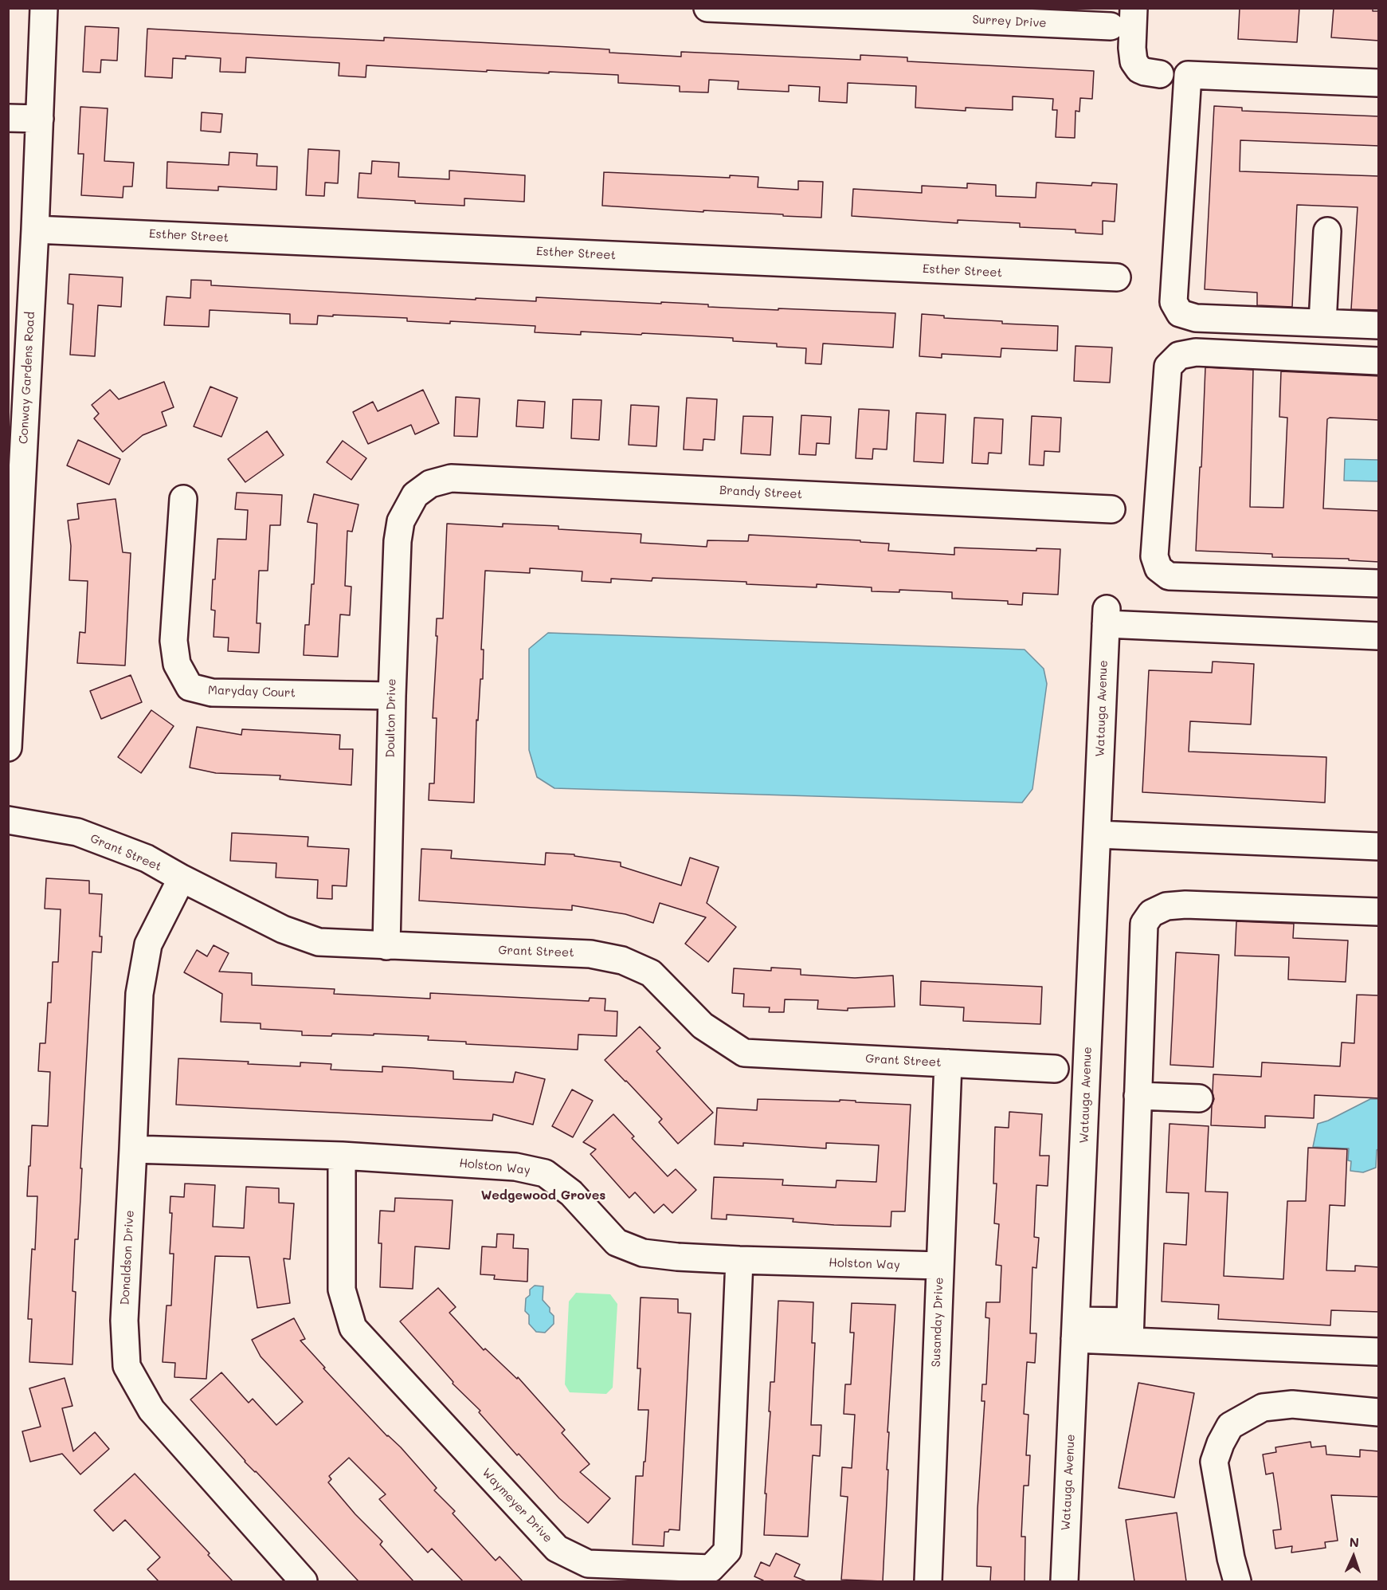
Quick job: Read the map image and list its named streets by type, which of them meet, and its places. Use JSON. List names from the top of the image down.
{
  "streets": {
    "street": [
      "Surrey Drive",
      "Esther Street",
      "Conway Gardens Road",
      "Brandy Street",
      "Maryday Court",
      "Watauga Avenue",
      "Doulton Drive",
      "Grant Street",
      "Holston Way",
      "Donaldson Drive",
      "Susanday Drive",
      "Waymeyer Drive"
    ]
  },
  "crossings": [
    ["Esther Street", "Conway Gardens Road"],
    ["Brandy Street", "Doulton Drive"],
    ["Maryday Court", "Doulton Drive"],
    ["Doulton Drive", "Grant Street"],
    ["Grant Street", "Donaldson Drive"],
    ["Grant Street", "Susanday Drive"],
    ["Holston Way", "Donaldson Drive"],
    ["Holston Way", "Susanday Drive"],
    ["Holston Way", "Waymeyer Drive"]
  ],
  "districts": ["Wedgewood Groves"],
  "north": "top"
}
